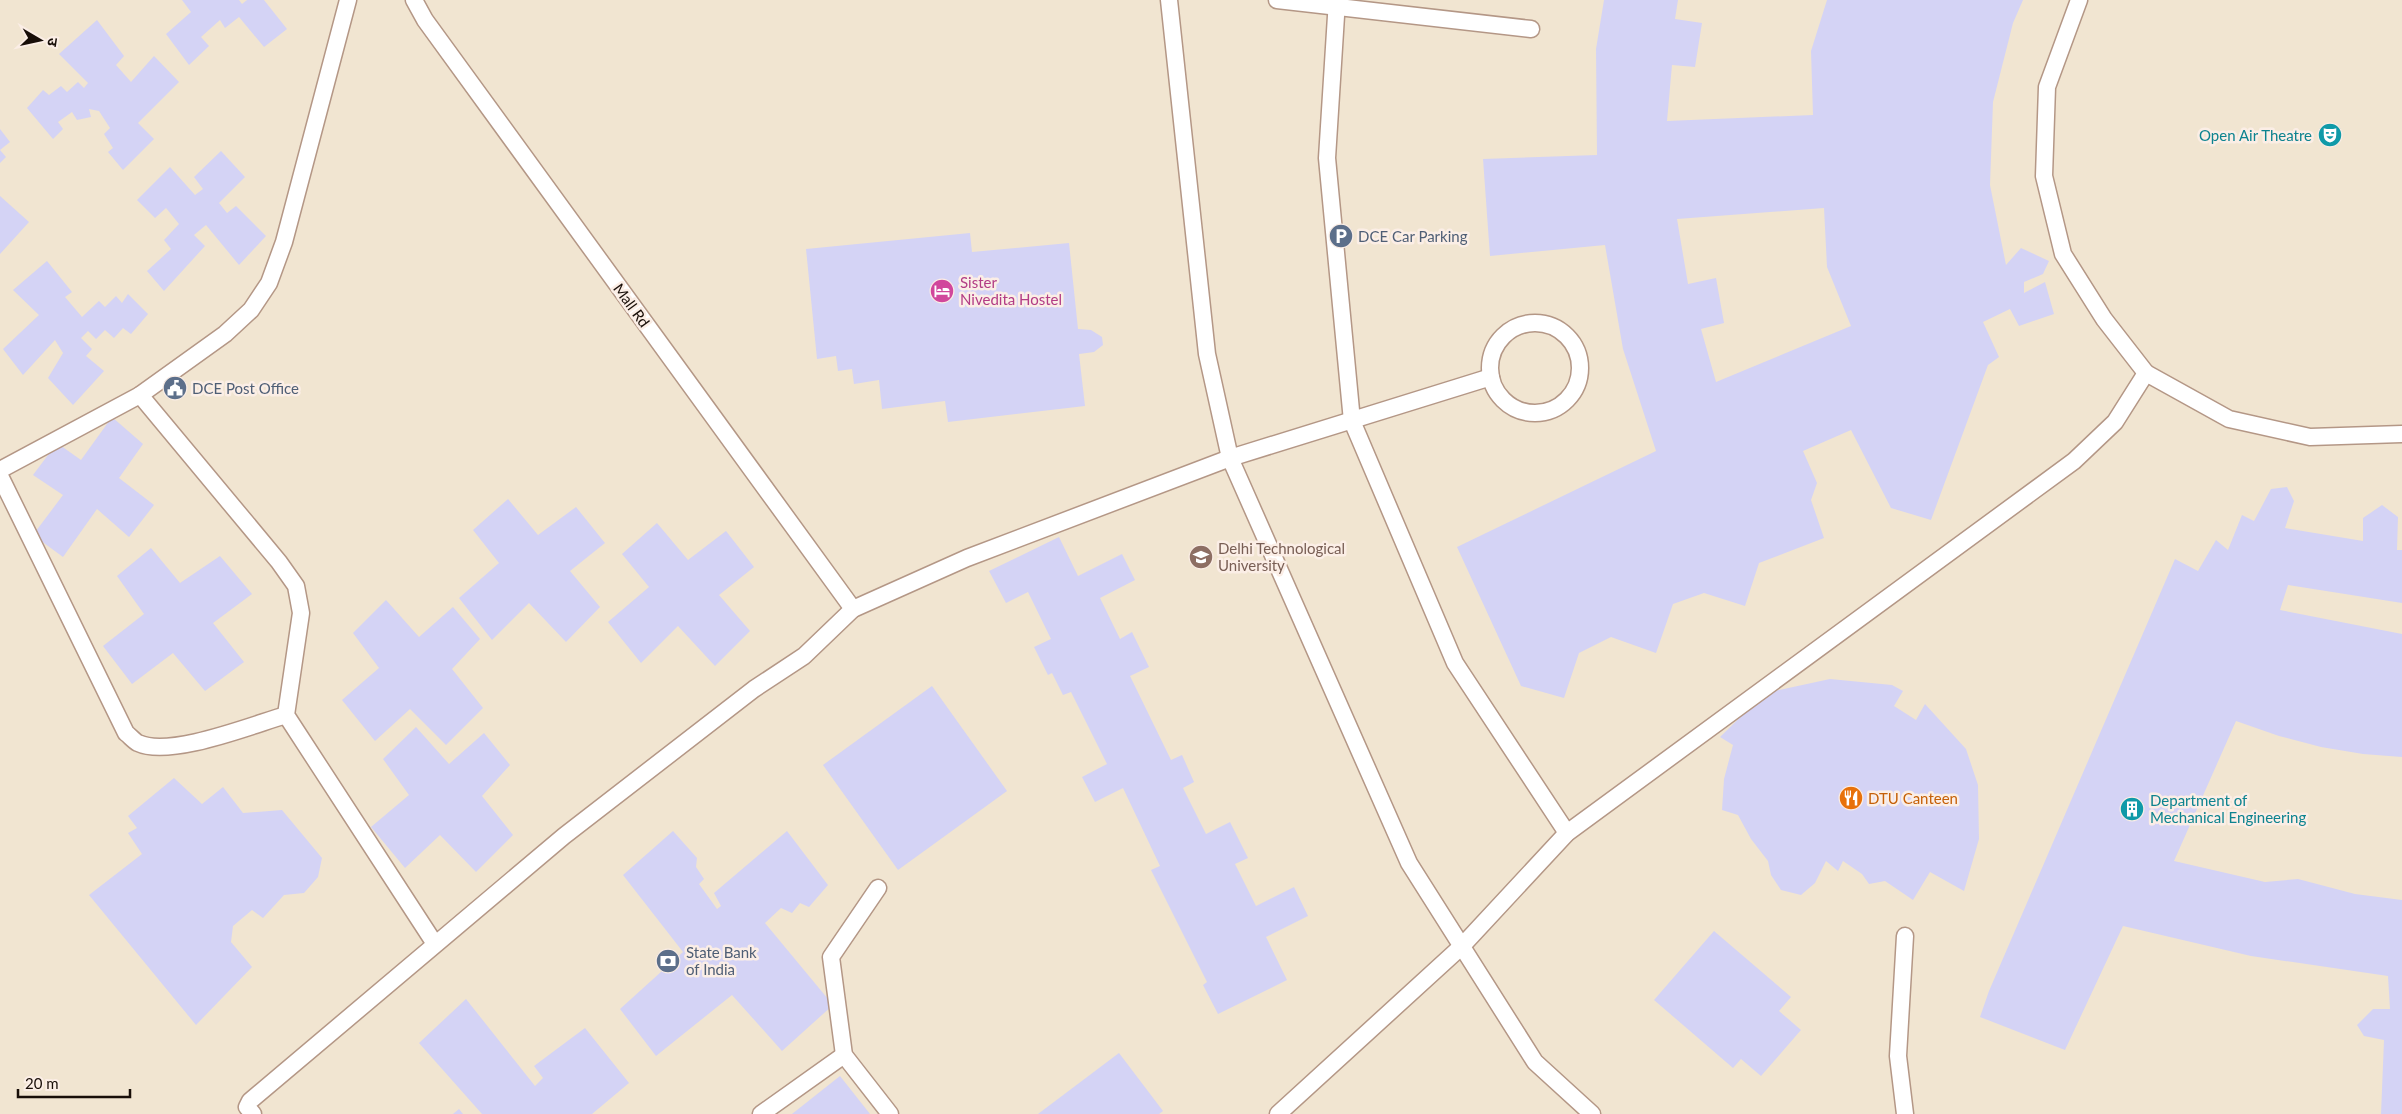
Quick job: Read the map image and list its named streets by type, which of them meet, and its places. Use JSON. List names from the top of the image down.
{
  "streets": {
    "lane": ["Mall Rd"]
  },
  "places": {
    "theatre": ["Open Air Theatre"],
    "parking": ["DCE Car Parking"],
    "hotel": ["Sister Nivedita Hostel"],
    "public building": ["DCE Post Office"],
    "school or university": ["Delhi Technological University"],
    "restaurant": ["DTU Canteen"],
    "building": ["Department of Mechanical Engineering"],
    "bank": ["State Bank of India"]
  },
  "scale_bar": "20 m",
  "north": "right"
}
